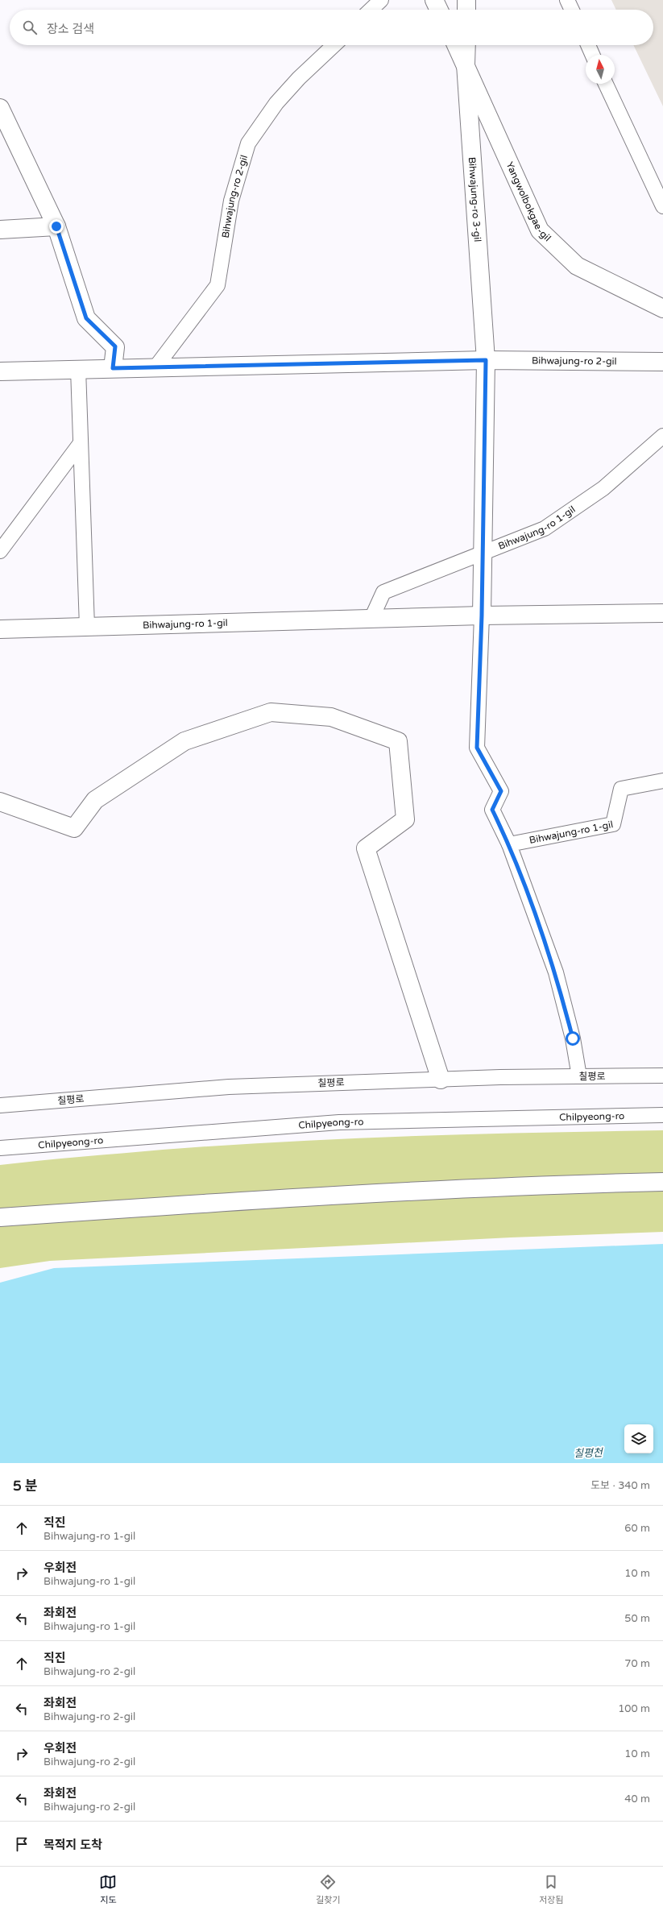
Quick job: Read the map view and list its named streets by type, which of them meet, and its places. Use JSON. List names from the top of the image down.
{
  "streets": {
    "street": [
      "Bihwajung-ro 2-gil",
      "Bihwajung-ro 3-gil",
      "Yangwolbokgae-gil",
      "Bihwajung-ro 1-gil"
    ],
    "lane": ["칠평로", "Chilpyeong-ro"]
  },
  "crossings": [
    ["Bihwajung-ro 2-gil", "Bihwajung-ro 3-gil"],
    ["Bihwajung-ro 3-gil", "Yangwolbokgae-gil"]
  ],
  "water": ["칠평천"],
  "north": "top",
  "page": {
    "search": "장소 검색",
    "heading": ["5 분", "도보 · 340 m"],
    "list": [
      ["직진", "Bihwajung-ro 1-gil", "60 m"],
      ["우회전", "Bihwajung-ro 1-gil", "10 m"],
      ["좌회전", "Bihwajung-ro 1-gil", "50 m"],
      ["직진", "Bihwajung-ro 2-gil", "70 m"],
      ["좌회전", "Bihwajung-ro 2-gil", "100 m"],
      ["우회전", "Bihwajung-ro 2-gil", "10 m"],
      ["좌회전", "Bihwajung-ro 2-gil", "40 m"],
      "목적지 도착"
    ],
    "nav": ["지도", "길찾기", "저장됨"]
  }
}
